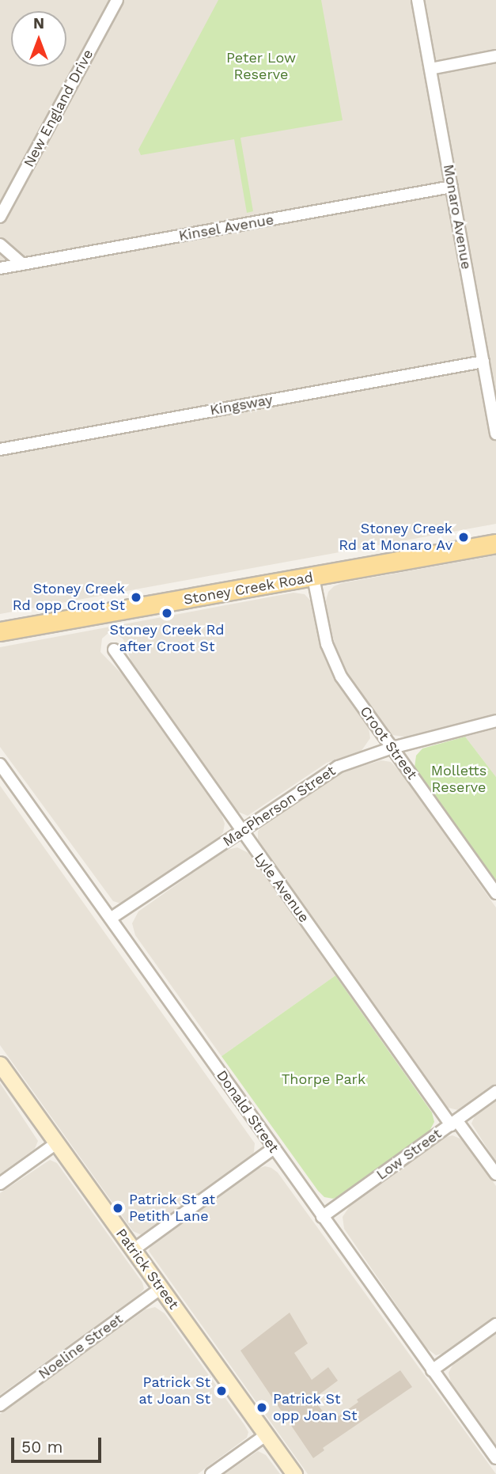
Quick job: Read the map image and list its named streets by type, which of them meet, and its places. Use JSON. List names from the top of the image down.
{
  "streets": {
    "main road": ["Stoney Creek Road"],
    "street": [
      "New England Drive",
      "Monaro Avenue",
      "Kinsel Avenue",
      "Kingsway",
      "Croot Street",
      "MacPherson Street",
      "Lyle Avenue",
      "Donald Street",
      "Low Street",
      "Patrick Street",
      "Noeline Street"
    ]
  },
  "crossings": [
    ["Monaro Avenue", "Kinsel Avenue"],
    ["Monaro Avenue", "Kingsway"],
    ["Stoney Creek Road", "Croot Street"],
    ["Croot Street", "MacPherson Street"],
    ["MacPherson Street", "Lyle Avenue"],
    ["MacPherson Street", "Donald Street"],
    ["Lyle Avenue", "Low Street"],
    ["Donald Street", "Low Street"],
    ["Patrick Street", "Noeline Street"]
  ],
  "parks": ["Peter Low Reserve", "Molletts Reserve", "Thorpe Park"],
  "places": [
    "Stoney Creek Rd at Monaro Av",
    "Stoney Creek Rd opp Croot St",
    "Stoney Creek Rd after Croot St",
    "Patrick St at Petith Lane",
    "Patrick St at Joan St",
    "Patrick St opp Joan St"
  ],
  "scale_bar": "50 m",
  "north": "top"
}
